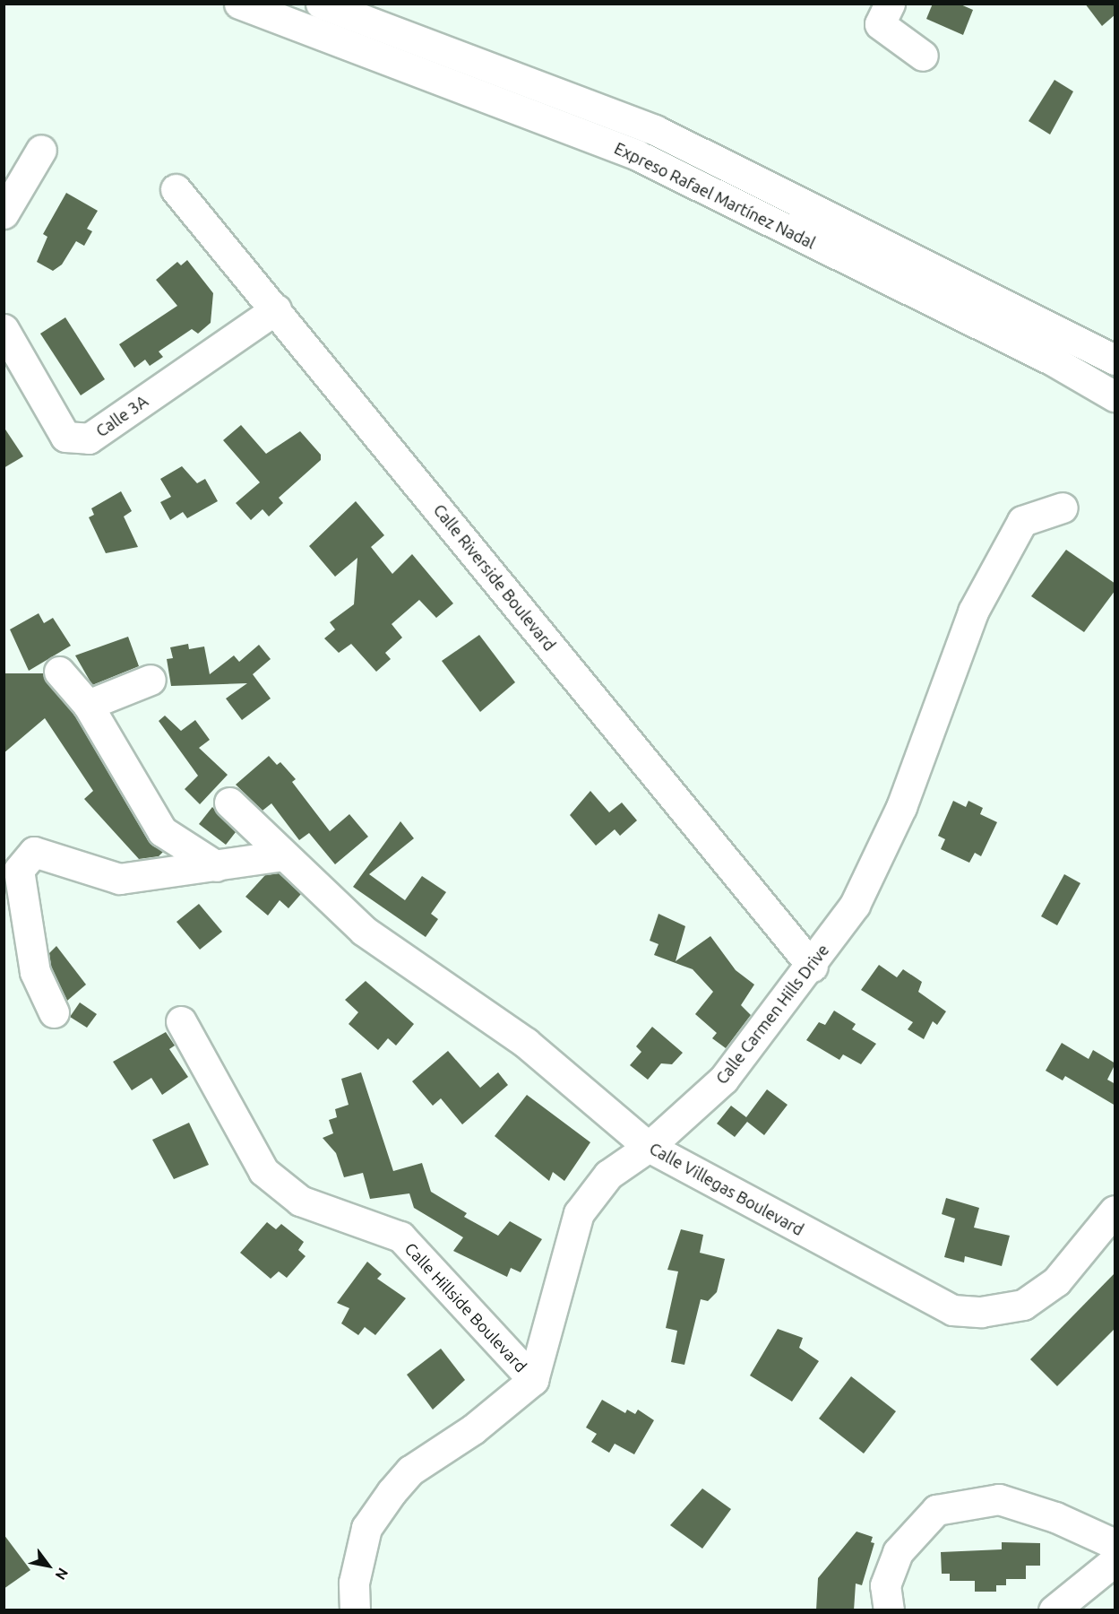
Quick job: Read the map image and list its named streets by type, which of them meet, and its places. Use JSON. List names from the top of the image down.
{
  "streets": {
    "main road": [
      "Expreso Rafael Martínez Nadal",
      "Calle 3A",
      "Calle Riverside Boulevard",
      "Calle Carmen Hills Drive",
      "Calle Villegas Boulevard",
      "Calle Hillside Boulevard"
    ]
  },
  "crossings": [
    ["Calle 3A", "Calle Riverside Boulevard"],
    ["Calle Riverside Boulevard", "Calle Carmen Hills Drive"],
    ["Calle Carmen Hills Drive", "Calle Villegas Boulevard"],
    ["Calle Carmen Hills Drive", "Calle Hillside Boulevard"]
  ],
  "north": "bottom right"
}
